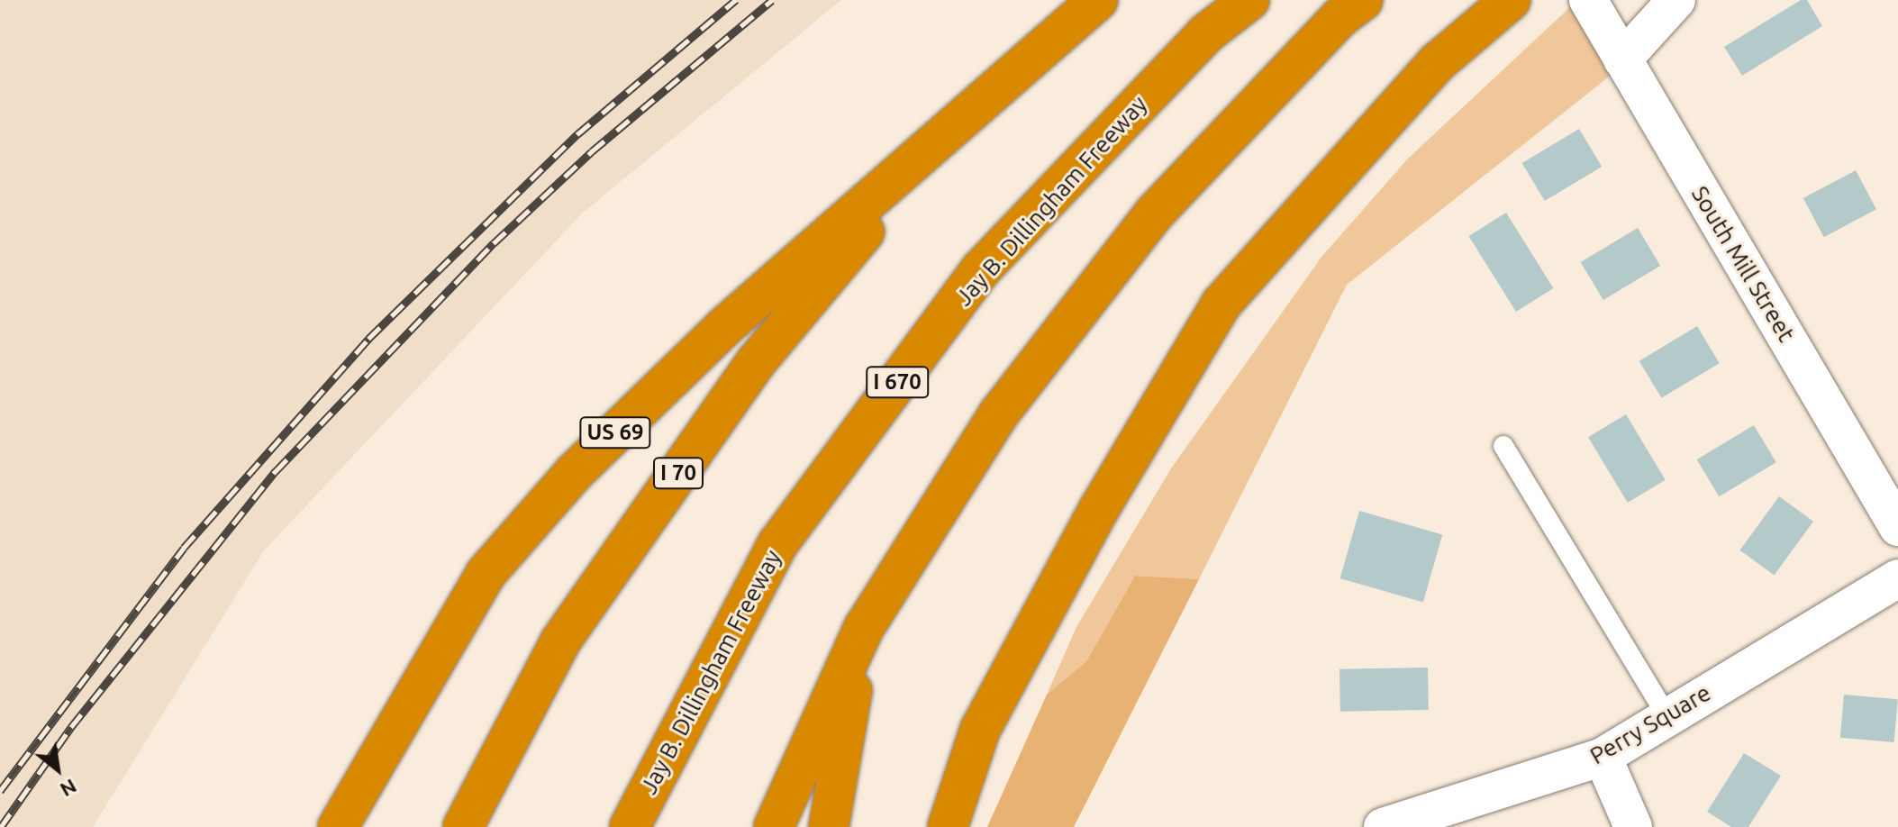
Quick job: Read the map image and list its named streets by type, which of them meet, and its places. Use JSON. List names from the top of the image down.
{
  "streets": {
    "highway": [
      "Jay B. Dillingham Freeway",
      "I 670",
      "US 69",
      "I 70"
    ],
    "street": ["South Mill Street", "Perry Square"]
  },
  "crossings": [
    ["US 69", "I 70"]
  ],
  "north": "bottom right"
}
